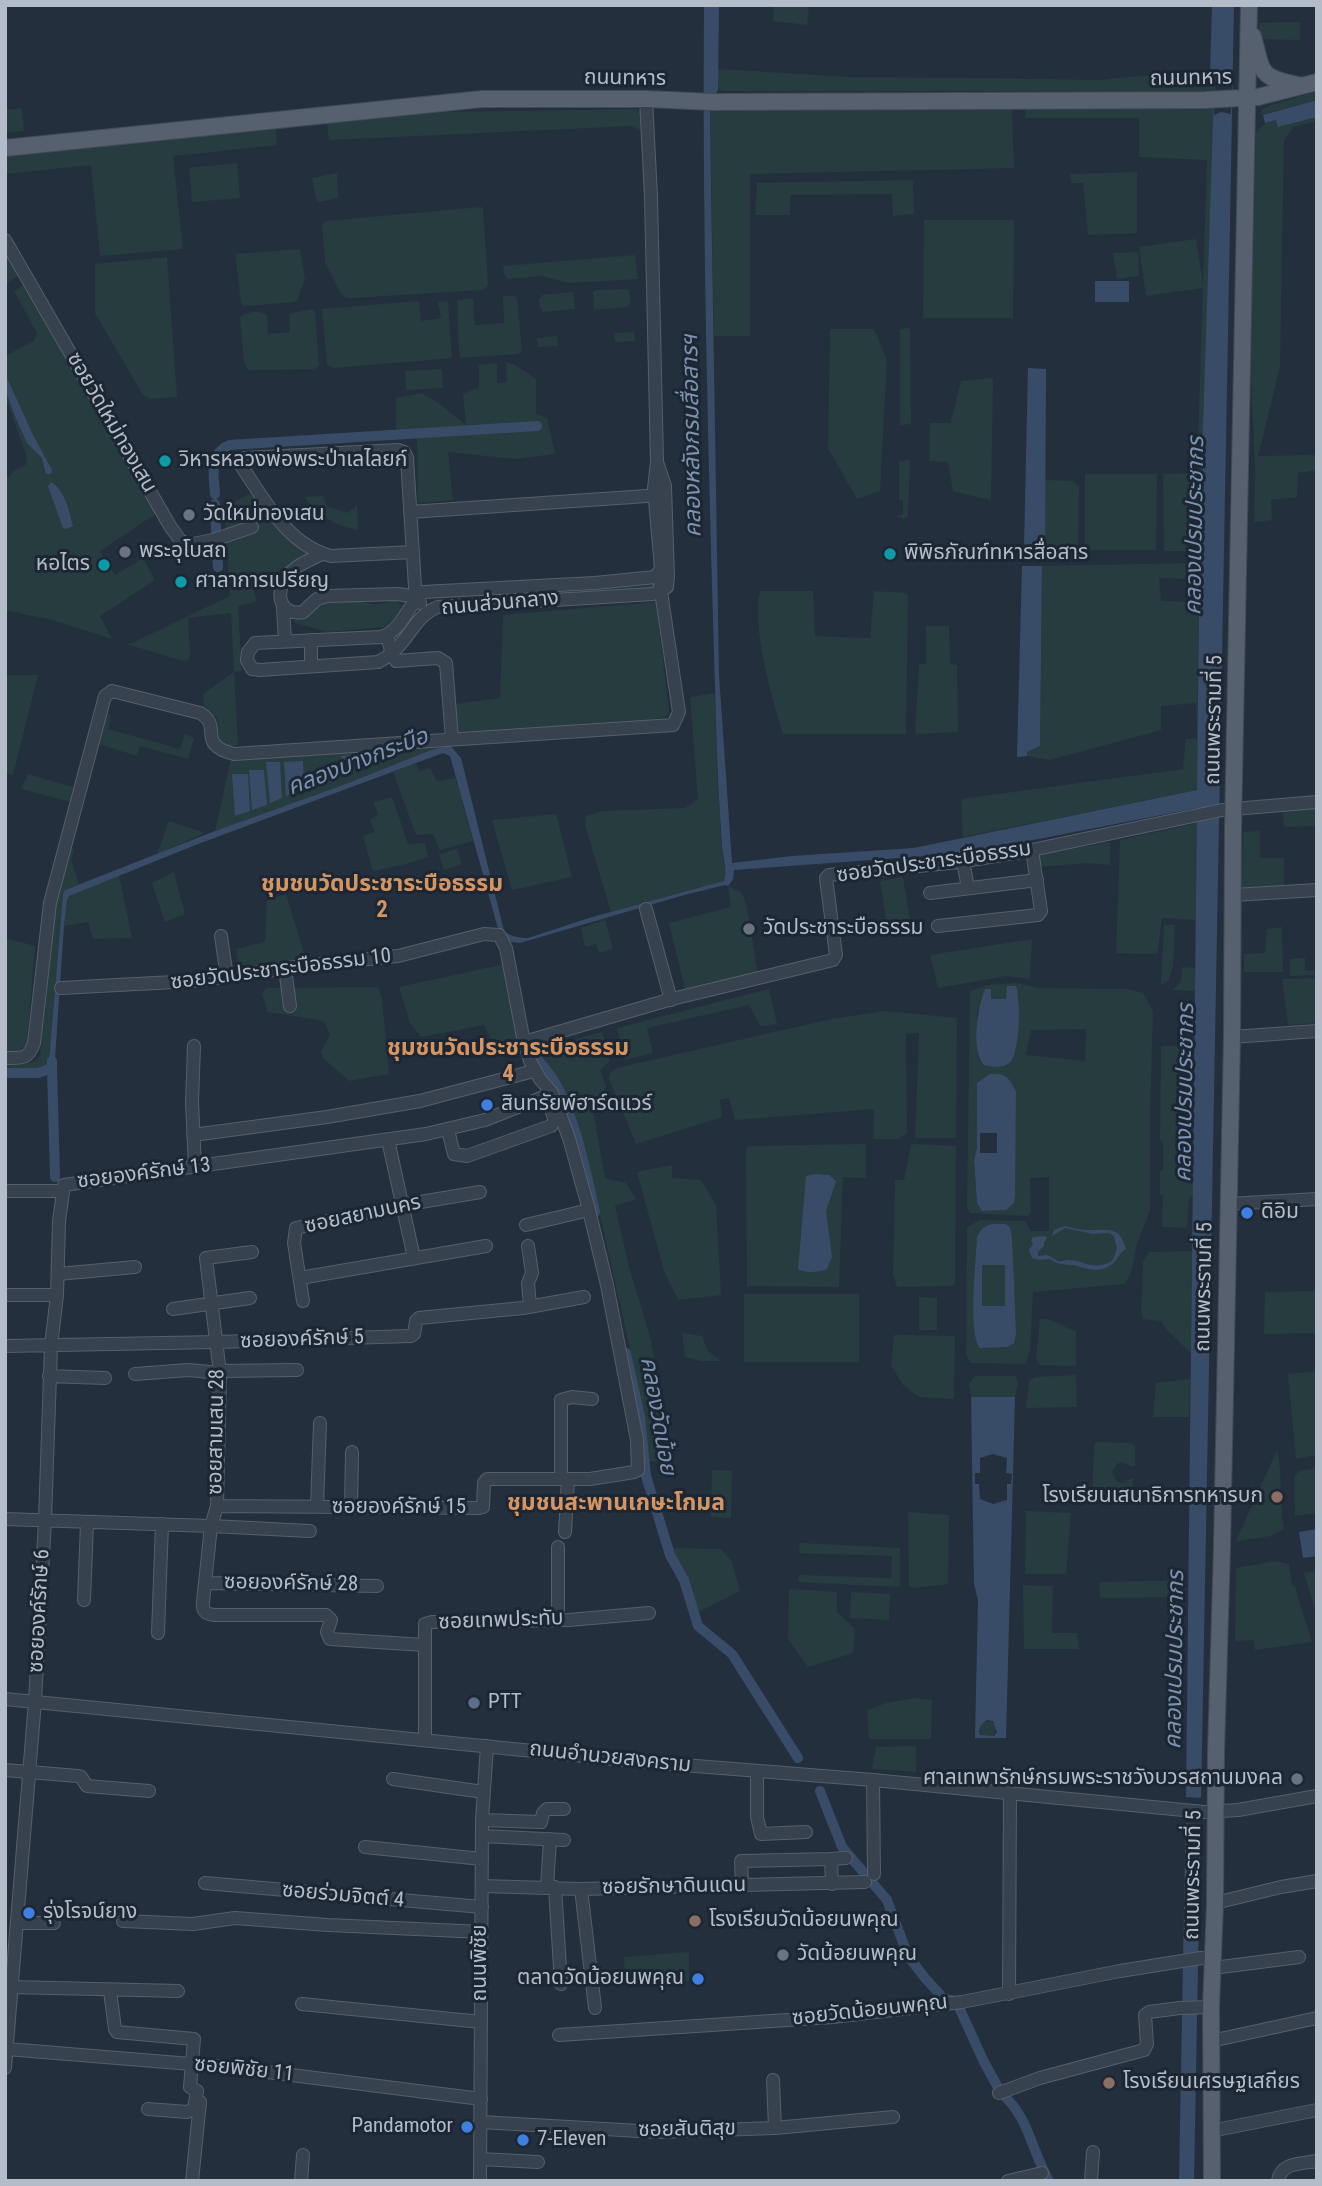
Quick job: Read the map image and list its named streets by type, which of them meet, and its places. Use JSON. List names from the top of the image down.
{
  "streets": {
    "main road": ["ถนนทหาร", "ถนนพระรามที่ 5"],
    "street": [
      "ซอยวัดใหม่ทองเสน",
      "ถนนส่วนกลาง",
      "ซอยวัดประชาระบือธรรม",
      "ซอยวัดประชาระบือธรรม 10",
      "ซอยองค์รักษ์ 13",
      "ซอยสยามนคร",
      "ซอยองค์รักษ์ 5",
      "ซอยสามเสน 28",
      "ซอยองค์รักษ์ 15",
      "ซอยองค์รักษ์ 28",
      "ซอยองค์รักษ์ 6",
      "ซอยเทพประทับ",
      "ถนนอำนวยสงคราม",
      "ซอยรักษาดินแดน",
      "ซอยร่วมจิตต์ 4",
      "ถนนพิชัย",
      "ซอยวัดน้อยนพคุณ",
      "ซอยพิชัย 11",
      "ซอยสันติสุข"
    ]
  },
  "crossings": [
    ["ถนนทหาร", "ถนนพระรามที่ 5"],
    ["ถนนพระรามที่ 5", "ซอยวัดประชาระบือธรรม"],
    ["ถนนพระรามที่ 5", "ถนนอำนวยสงคราม"],
    ["ถนนพระรามที่ 5", "ซอยวัดน้อยนพคุณ"],
    ["ซอยวัดประชาระบือธรรม", "ซอยวัดประชาระบือธรรม 10"],
    ["ซอยองค์รักษ์ 13", "ซอยองค์รักษ์ 5"],
    ["ซอยองค์รักษ์ 13", "ซอยสามเสน 28"],
    ["ซอยองค์รักษ์ 13", "ซอยองค์รักษ์ 6"],
    ["ซอยองค์รักษ์ 5", "ซอยสามเสน 28"],
    ["ซอยสามเสน 28", "ซอยองค์รักษ์ 15"],
    ["ซอยสามเสน 28", "ซอยองค์รักษ์ 28"],
    ["ซอยสามเสน 28", "ซอยองค์รักษ์ 6"],
    ["ซอยองค์รักษ์ 28", "ซอยเทพประทับ"],
    ["ซอยองค์รักษ์ 6", "ถนนอำนวยสงคราม"],
    ["ซอยองค์รักษ์ 6", "ซอยพิชัย 11"],
    ["ซอยเทพประทับ", "ถนนอำนวยสงคราม"],
    ["ถนนอำนวยสงคราม", "ซอยรักษาดินแดน"],
    ["ถนนอำนวยสงคราม", "ถนนพิชัย"],
    ["ซอยรักษาดินแดน", "ถนนพิชัย"],
    ["ซอยร่วมจิตต์ 4", "ถนนพิชัย"],
    ["ถนนพิชัย", "ซอยพิชัย 11"],
    ["ถนนพิชัย", "ซอยสันติสุข"]
  ],
  "districts": ["ชุมชนวัดประชาระบือธรรม 2", "ชุมชนวัดประชาระบือธรรม 4", "ชุมชนสะพานเกษะโกมล"],
  "water": [
    "คลองหลังกรมสื่อสารฯ",
    "คลองเปรมประชากร",
    "คลองบางกระบือ",
    "คลองวัดน้อย"
  ],
  "places": [
    "วิหารหลวงพ่อพระป่าเลไลยก์",
    "วัดใหม่ทองเสน",
    "พระอุโบสถ",
    "พิพิธภัณฑ์ทหารสื่อสาร",
    "หอไตร",
    "ศาลาการเปรียญ",
    "วัดประชาระบือธรรม",
    "สินทรัยพ์ฮาร์ดแวร์",
    "ดิอิม",
    "โรงเรียนเสนาธิการทหารบก",
    "PTT",
    "ศาลเทพารักษ์กรมพระราชวังบวรสถานมงคล",
    "รุ่งโรจน์ยาง",
    "โรงเรียนวัดน้อยนพคุณ",
    "วัดน้อยนพคุณ",
    "ตลาดวัดน้อยนพคุณ",
    "โรงเรียนเศรษฐเสถียร",
    "Pandamotor",
    "7-Eleven"
  ]
}
